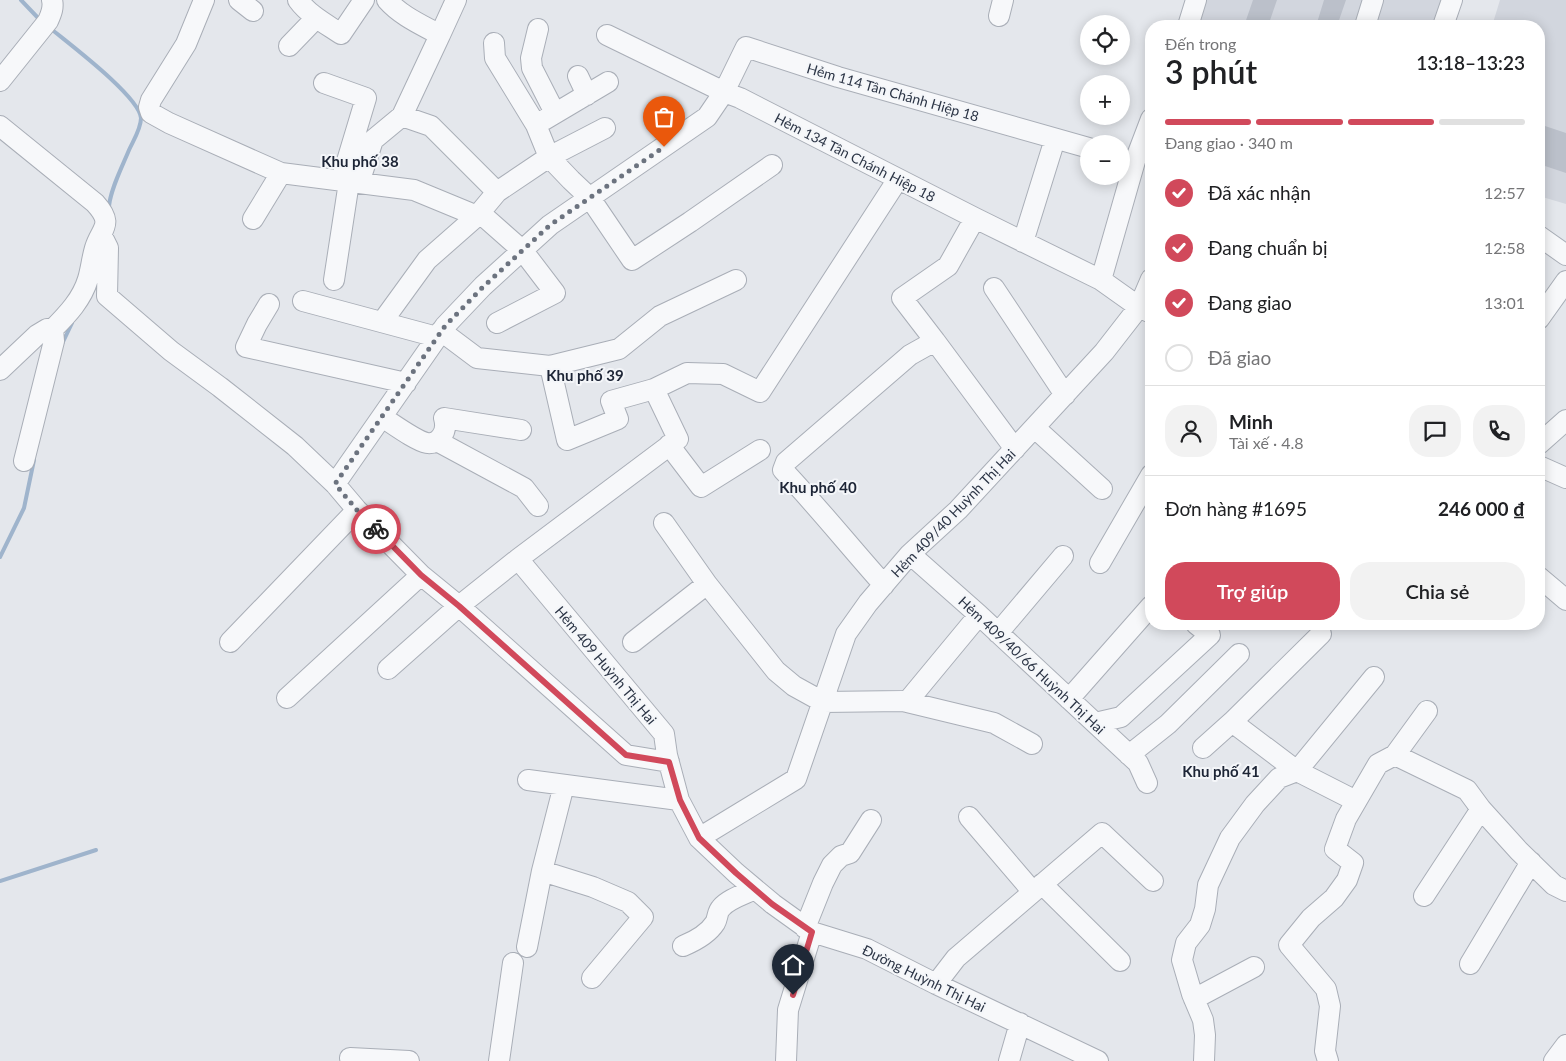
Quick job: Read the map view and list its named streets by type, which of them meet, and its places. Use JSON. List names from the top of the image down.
{
  "streets": {
    "street": [
      "Hẻm 114 Tân Chánh Hiệp 18",
      "Hẻm 134 Tân Chánh Hiệp 18",
      "Hẻm 409/40 Huỳnh Thị Hai",
      "Hẻm 409 Huỳnh Thị Hai",
      "Hẻm 409/40/66 Huỳnh Thị Hai",
      "Đường Huỳnh Thị Hai"
    ]
  },
  "crossings": [
    ["Hẻm 114 Tân Chánh Hiệp 18", "Hẻm 134 Tân Chánh Hiệp 18"],
    ["Hẻm 134 Tân Chánh Hiệp 18", "Hẻm 409/40 Huỳnh Thị Hai"],
    ["Hẻm 409/40 Huỳnh Thị Hai", "Hẻm 409 Huỳnh Thị Hai"],
    ["Hẻm 409/40 Huỳnh Thị Hai", "Hẻm 409/40/66 Huỳnh Thị Hai"],
    ["Hẻm 409 Huỳnh Thị Hai", "Đường Huỳnh Thị Hai"]
  ],
  "districts": [
    "Khu phố 38",
    "Khu phố 39",
    "Khu phố 40",
    "Khu phố 41"
  ],
  "page": {
    "map_buttons": ["+", "−"],
    "heading": ["3 phút", "Đến trong", "13:18–13:23"],
    "panel": [
      "Minh",
      "Tài xế · 4.8",
      "Đơn hàng #1695",
      "246 000 ₫"
    ],
    "bar": "Đang giao · 340 m",
    "list": [
      ["Đã xác nhận", "12:57"],
      ["Đang chuẩn bị", "12:58"],
      ["Đang giao", "13:01"],
      "Đã giao"
    ],
    "buttons": ["Trợ giúp", "Chia sẻ"]
  }
}
